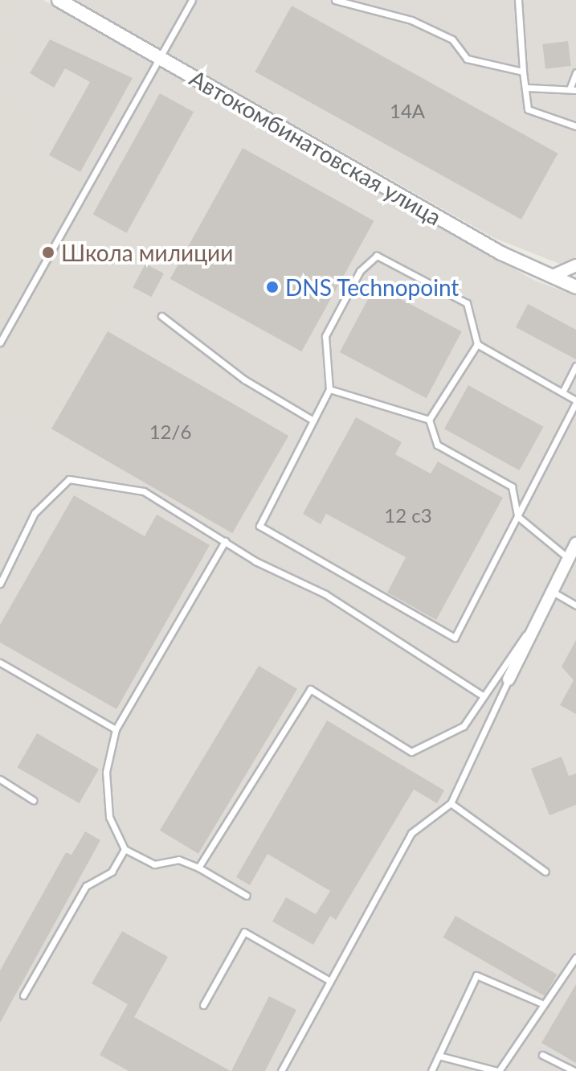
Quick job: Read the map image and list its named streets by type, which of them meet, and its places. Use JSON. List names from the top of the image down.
{
  "streets": {
    "street": ["Автокомбинатовская улица"]
  },
  "places": ["Школа милиции", "DNS Technopoint"],
  "house_numbers": ["14А", "12/6", "12 с3"]
}
